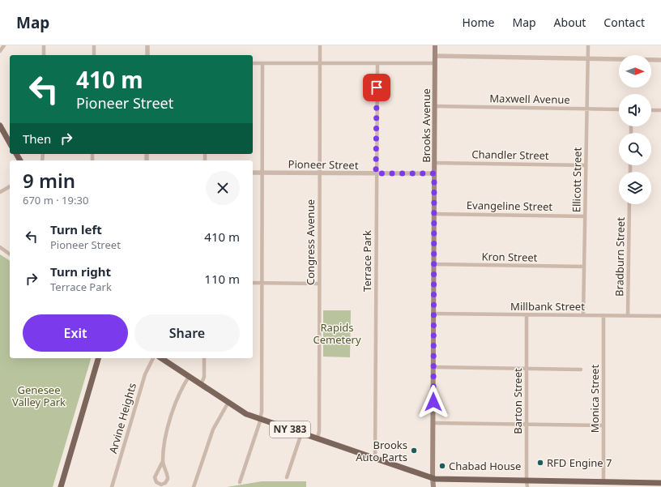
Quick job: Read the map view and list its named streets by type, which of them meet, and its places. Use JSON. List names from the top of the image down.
{
  "streets": {
    "main road": ["Brooks Avenue", "NY 383"],
    "street": [
      "Maxwell Avenue",
      "Chandler Street",
      "Pioneer Street",
      "Ellicott Street",
      "Evangeline Street",
      "Congress Avenue",
      "Kron Street",
      "Bradburn Street",
      "Terrace Park",
      "Millbank Street",
      "Monica Street",
      "Barton Street",
      "Arvine Heights"
    ]
  },
  "crossings": [
    ["Maxwell Avenue", "Brooks Avenue"],
    ["Maxwell Avenue", "Ellicott Street"],
    ["Brooks Avenue", "Chandler Street"],
    ["Brooks Avenue", "Pioneer Street"],
    ["Brooks Avenue", "Evangeline Street"],
    ["Brooks Avenue", "Kron Street"],
    ["Brooks Avenue", "Millbank Street"],
    ["Brooks Avenue", "NY 383"],
    ["Chandler Street", "Ellicott Street"],
    ["Pioneer Street", "Congress Avenue"],
    ["Pioneer Street", "Terrace Park"],
    ["Ellicott Street", "Evangeline Street"],
    ["Ellicott Street", "Kron Street"],
    ["Ellicott Street", "Millbank Street"],
    ["Congress Avenue", "NY 383"],
    ["Bradburn Street", "Millbank Street"],
    ["Terrace Park", "NY 383"],
    ["Millbank Street", "Monica Street"],
    ["Millbank Street", "Barton Street"]
  ],
  "parks": ["Rapids Cemetery", "Genesee Valley Park"],
  "places": ["Brooks Auto Parts", "RFD Engine 7", "Chabad House"],
  "north": "right",
  "page": {
    "header": "Map",
    "nav": [
      "Home",
      "Map",
      "About",
      "Contact"
    ],
    "turn": ["410 m", "Pioneer Street"],
    "then": "Then",
    "heading": ["9 min", "670 m · 19:30"],
    "list": [
      {
        "name": "Turn left",
        "note": "Pioneer Street",
        "value": "410 m"
      },
      {
        "name": "Turn right",
        "note": "Terrace Park",
        "value": "110 m"
      }
    ],
    "buttons": ["Exit", "Share"]
  }
}
